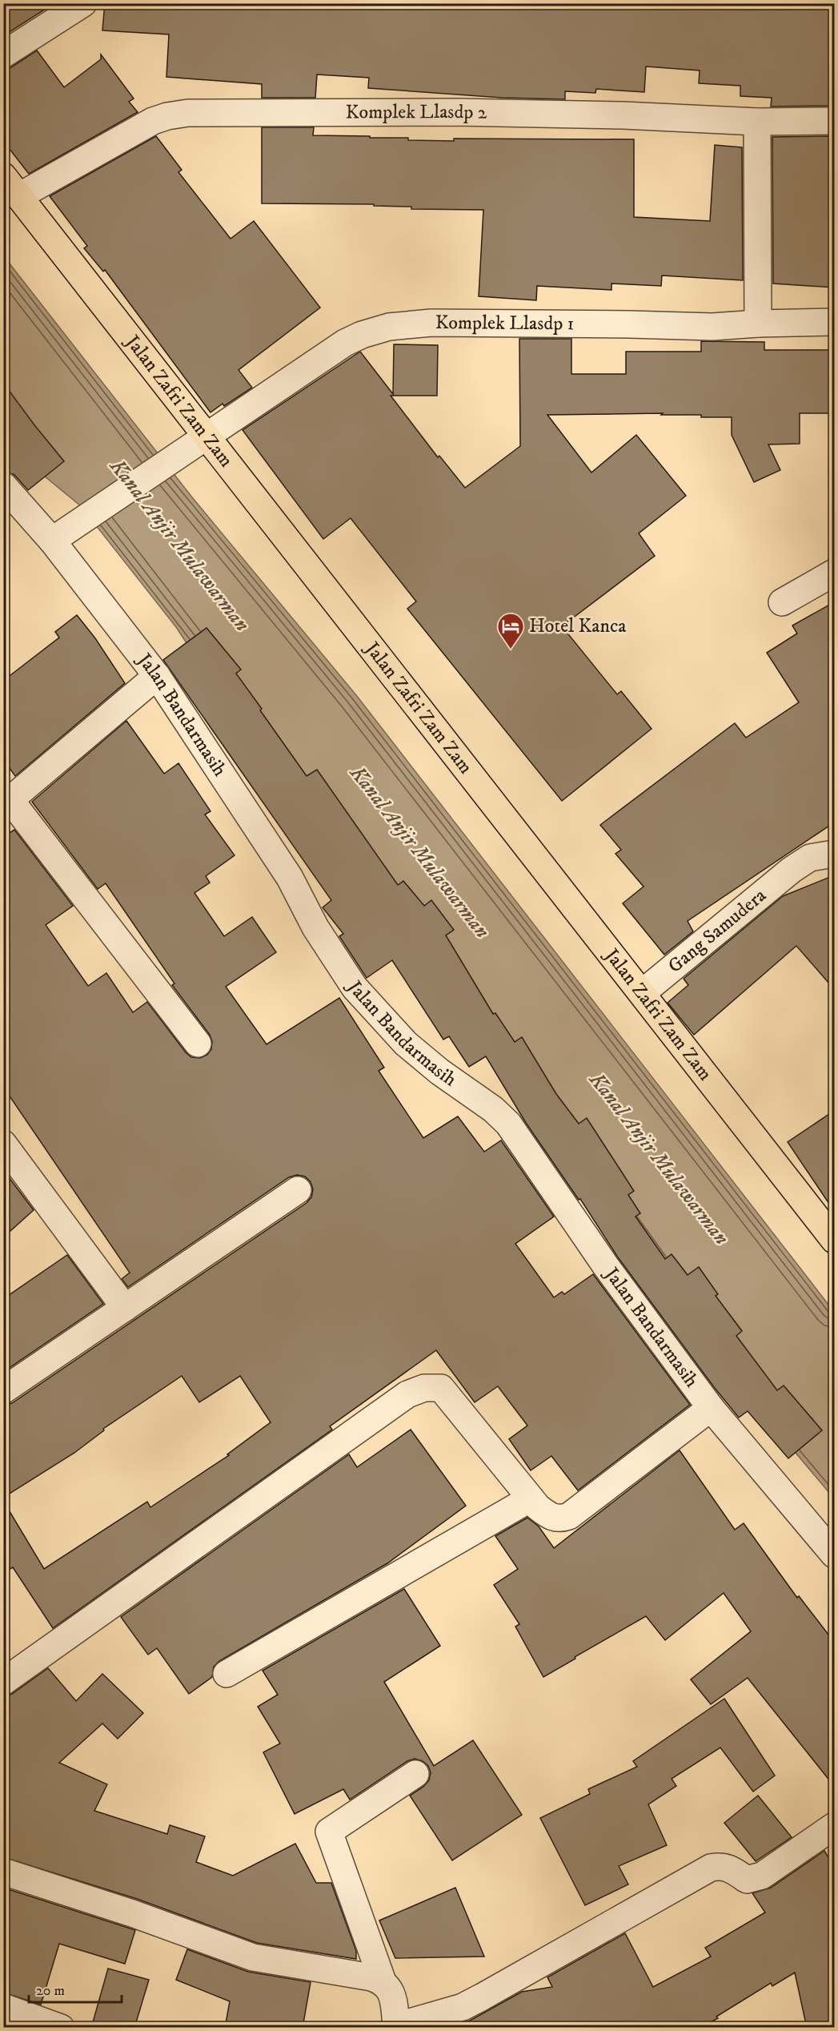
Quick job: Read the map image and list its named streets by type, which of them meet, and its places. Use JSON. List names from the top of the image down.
{
  "streets": {
    "main road": ["Jalan Zafri Zam Zam"],
    "street": [
      "Komplek Llasdp 2",
      "Komplek Llasdp 1",
      "Jalan Bandarmasih",
      "Gang Samudera"
    ]
  },
  "crossings": [
    ["Komplek Llasdp 2", "Jalan Zafri Zam Zam"],
    ["Komplek Llasdp 1", "Jalan Zafri Zam Zam"],
    ["Komplek Llasdp 1", "Jalan Bandarmasih"],
    ["Jalan Zafri Zam Zam", "Gang Samudera"]
  ],
  "water": ["Kanal Anjir Mulawarman"],
  "places": {
    "hotel": ["Hotel Kanca"]
  },
  "scale_bar": "20 m"
}
